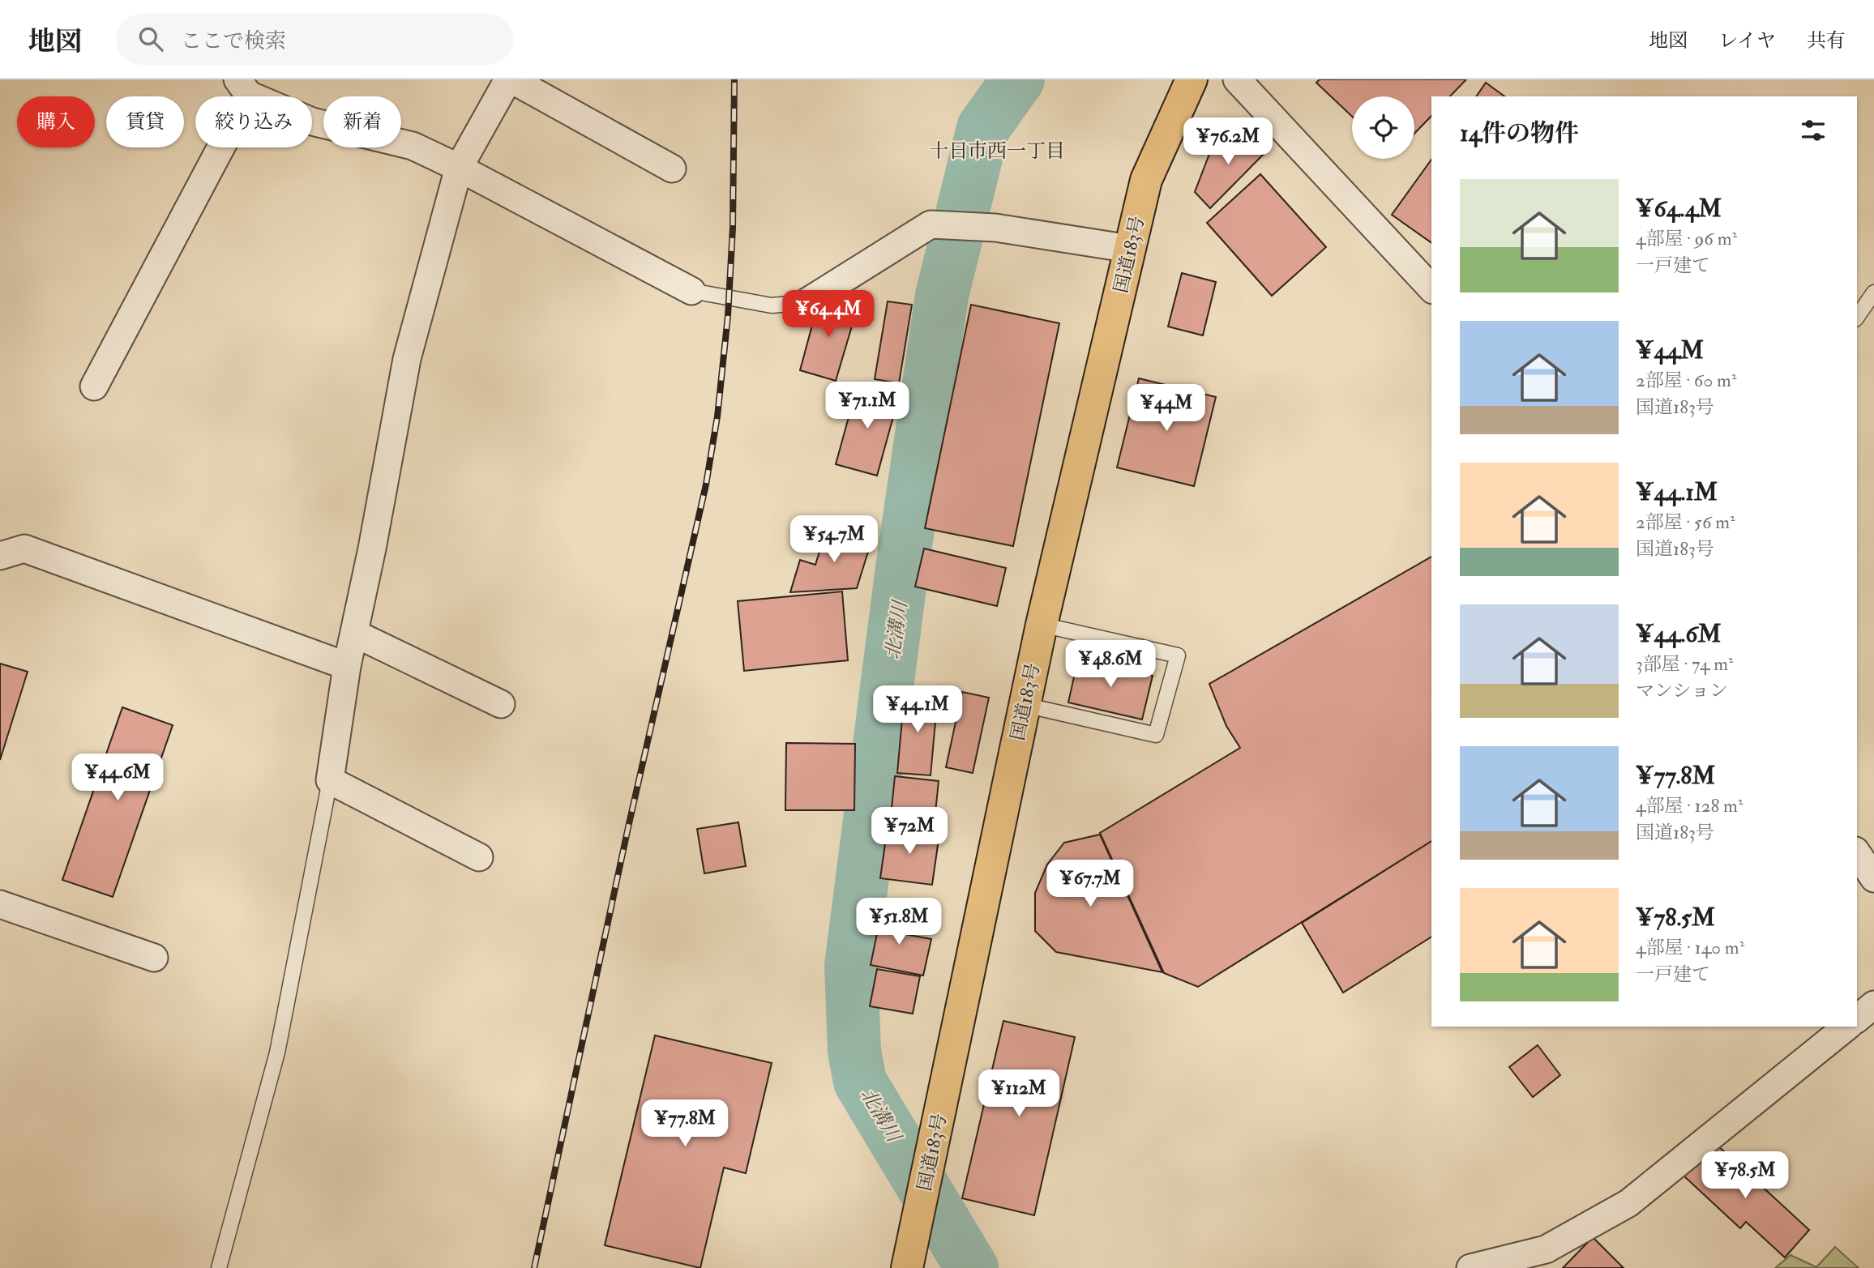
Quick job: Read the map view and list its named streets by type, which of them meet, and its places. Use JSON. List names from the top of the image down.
{
  "streets": {
    "highway": ["国道183号"]
  },
  "districts": ["十日市西一丁目"],
  "water": ["北溝川"],
  "page": {
    "header": "地図",
    "search": "ここで検索",
    "nav": ["地図", "レイヤ", "共有"],
    "chip": [
      "購入",
      "賃貸",
      "絞り込み",
      "新着"
    ],
    "heading": "14件の物件",
    "price": [
      "¥76.2M",
      "¥64.4M",
      "¥71.1M",
      "¥44M",
      "¥54.7M",
      "¥48.6M",
      "¥44.1M",
      "¥44.6M",
      "¥72M",
      "¥67.7M",
      "¥51.8M",
      "¥112M",
      "¥77.8M",
      "¥78.5M"
    ],
    "list": [
      {
        "name": "¥64.4M",
        "note": "4部屋 · 96 m² · 一戸建て"
      },
      {
        "name": "¥44M",
        "note": "2部屋 · 60 m² · 国道183号"
      },
      {
        "name": "¥44.1M",
        "note": "2部屋 · 56 m² · 国道183号"
      },
      {
        "name": "¥44.6M",
        "note": "3部屋 · 74 m² · マンション"
      },
      {
        "name": "¥77.8M",
        "note": "4部屋 · 128 m² · 国道183号"
      },
      {
        "name": "¥78.5M",
        "note": "4部屋 · 140 m² · 一戸建て"
      }
    ]
  }
}
